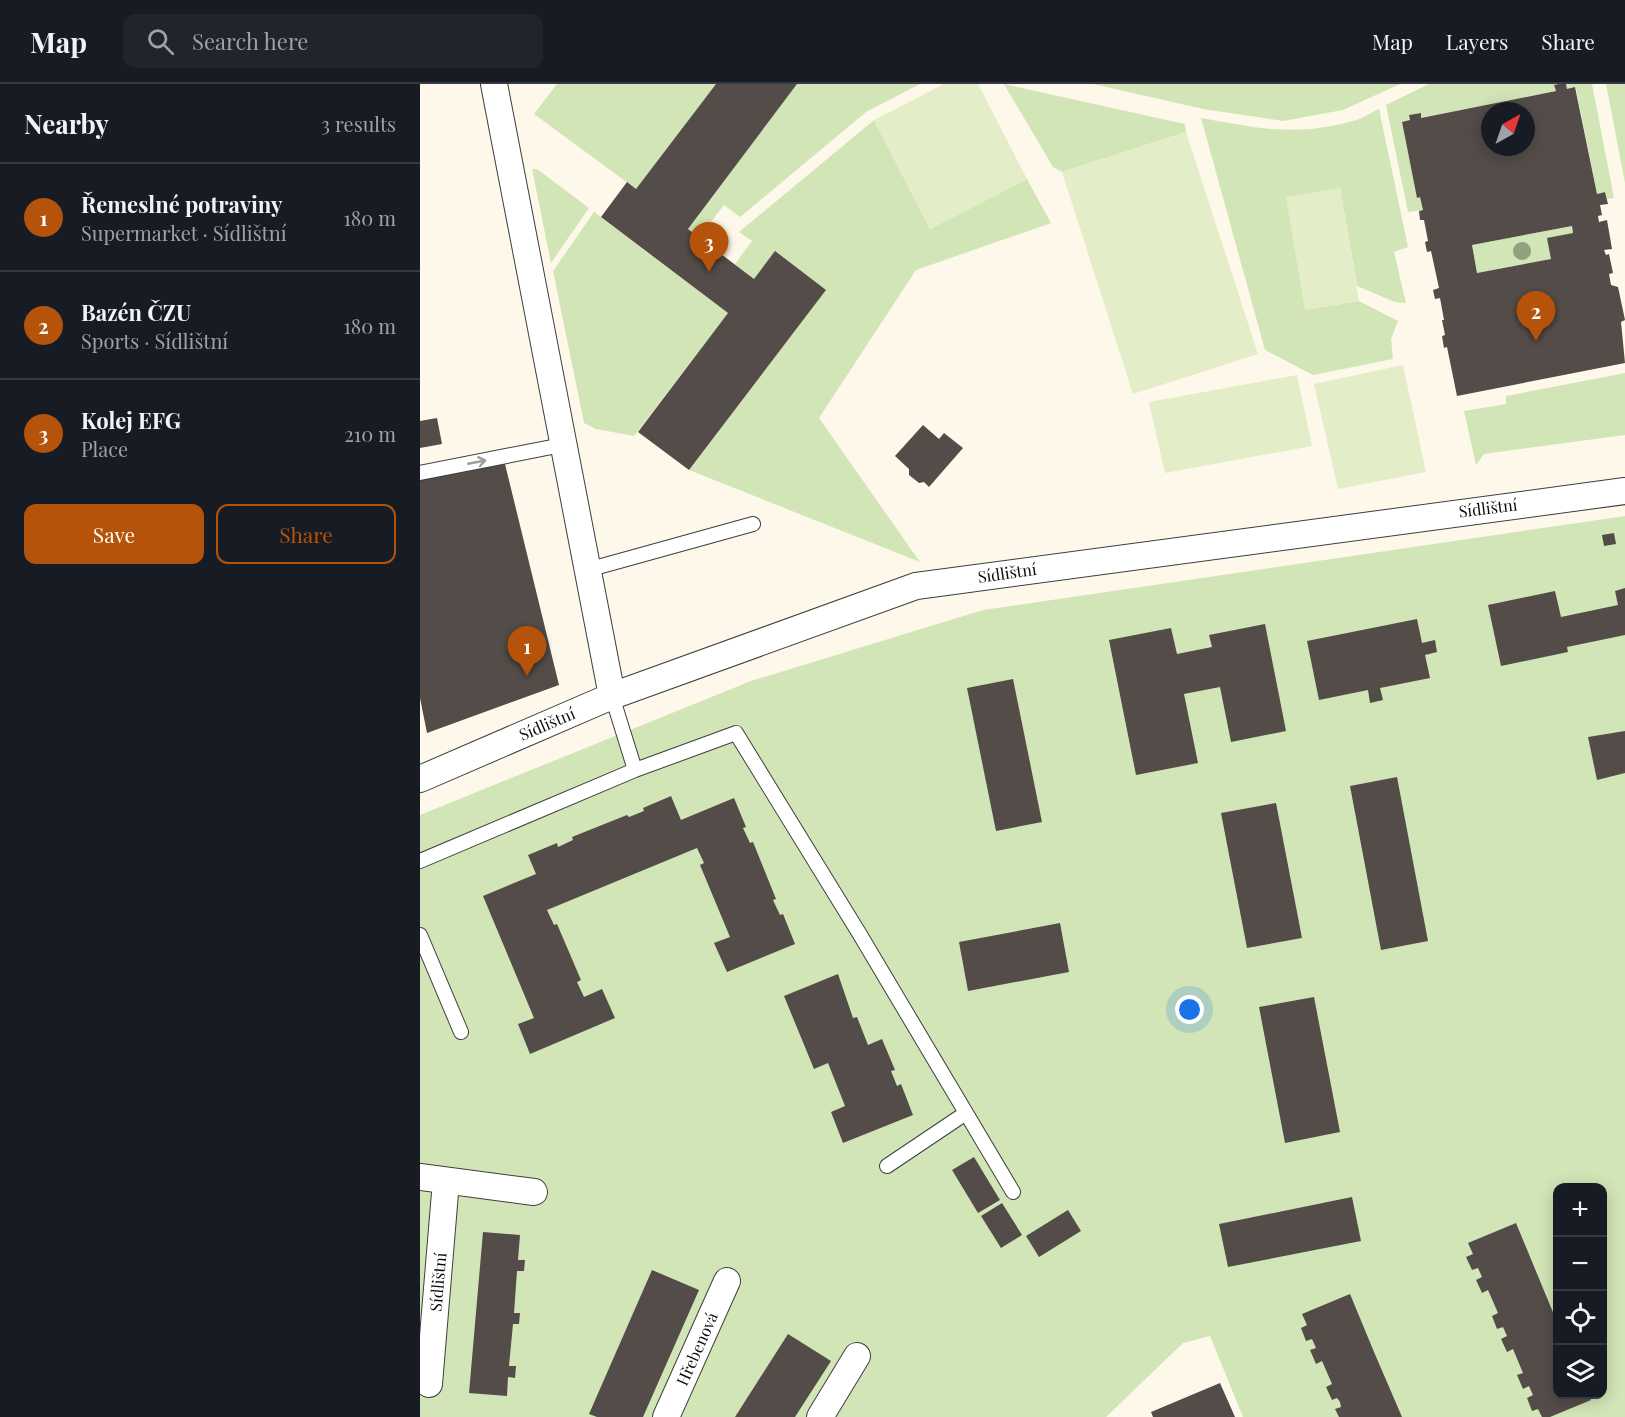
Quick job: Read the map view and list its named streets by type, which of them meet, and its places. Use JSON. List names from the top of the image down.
{
  "streets": {
    "street": ["Sídlištní", "Hřebenová"]
  },
  "north": "top right",
  "page": {
    "header": "Map",
    "search": "Search here",
    "nav": ["Map", "Layers", "Share"],
    "heading": ["Nearby", "3 results"],
    "list": [
      {
        "mark": "1",
        "name": "Řemeslné potraviny",
        "note": "Supermarket · Sídlištní",
        "value": "180 m"
      },
      {
        "mark": "2",
        "name": "Bazén ČZU",
        "note": "Sports · Sídlištní",
        "value": "180 m"
      },
      {
        "mark": "3",
        "name": "Kolej EFG",
        "note": "Place",
        "value": "210 m"
      }
    ],
    "pins": ["3", "2", "1"],
    "buttons": ["Save", "Share"],
    "map_buttons": ["+", "−"]
  }
}
